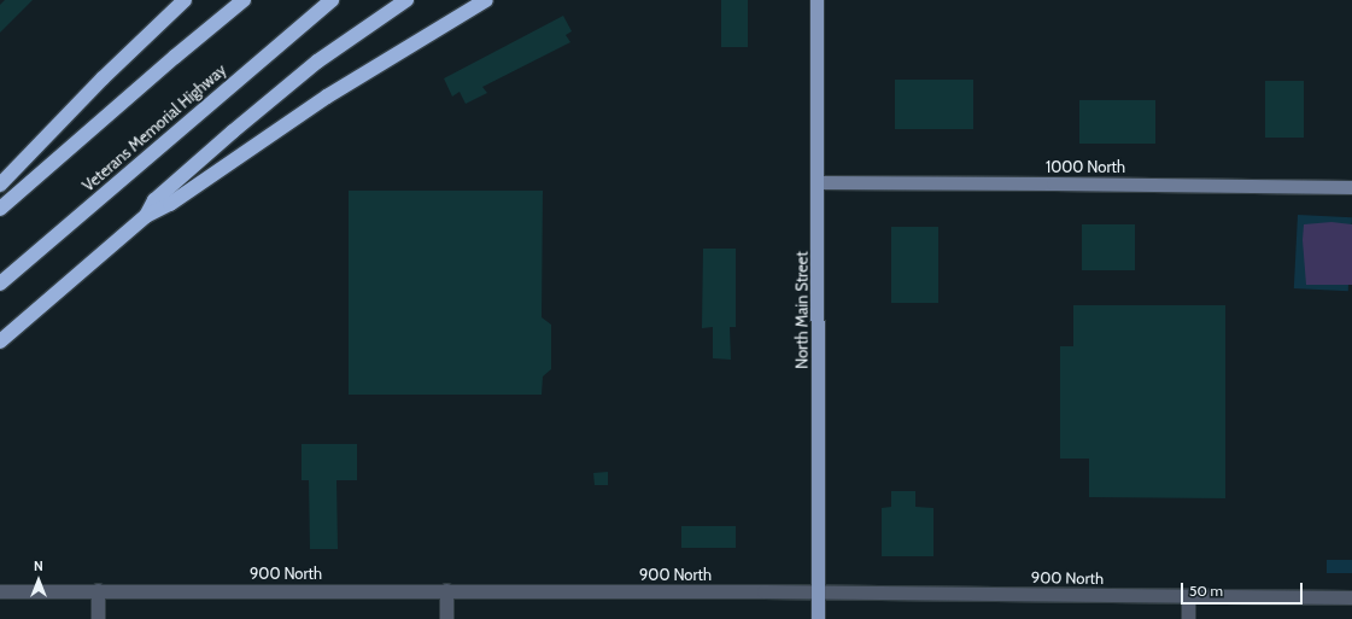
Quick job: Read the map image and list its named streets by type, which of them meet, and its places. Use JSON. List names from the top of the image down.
{
  "streets": {
    "highway": ["Veterans Memorial Highway"],
    "main road": ["1000 North", "North Main Street"],
    "street": ["900 North"]
  },
  "crossings": [
    ["1000 North", "North Main Street"],
    ["North Main Street", "900 North"]
  ],
  "scale_bar": "50 m",
  "north": "top"
}
